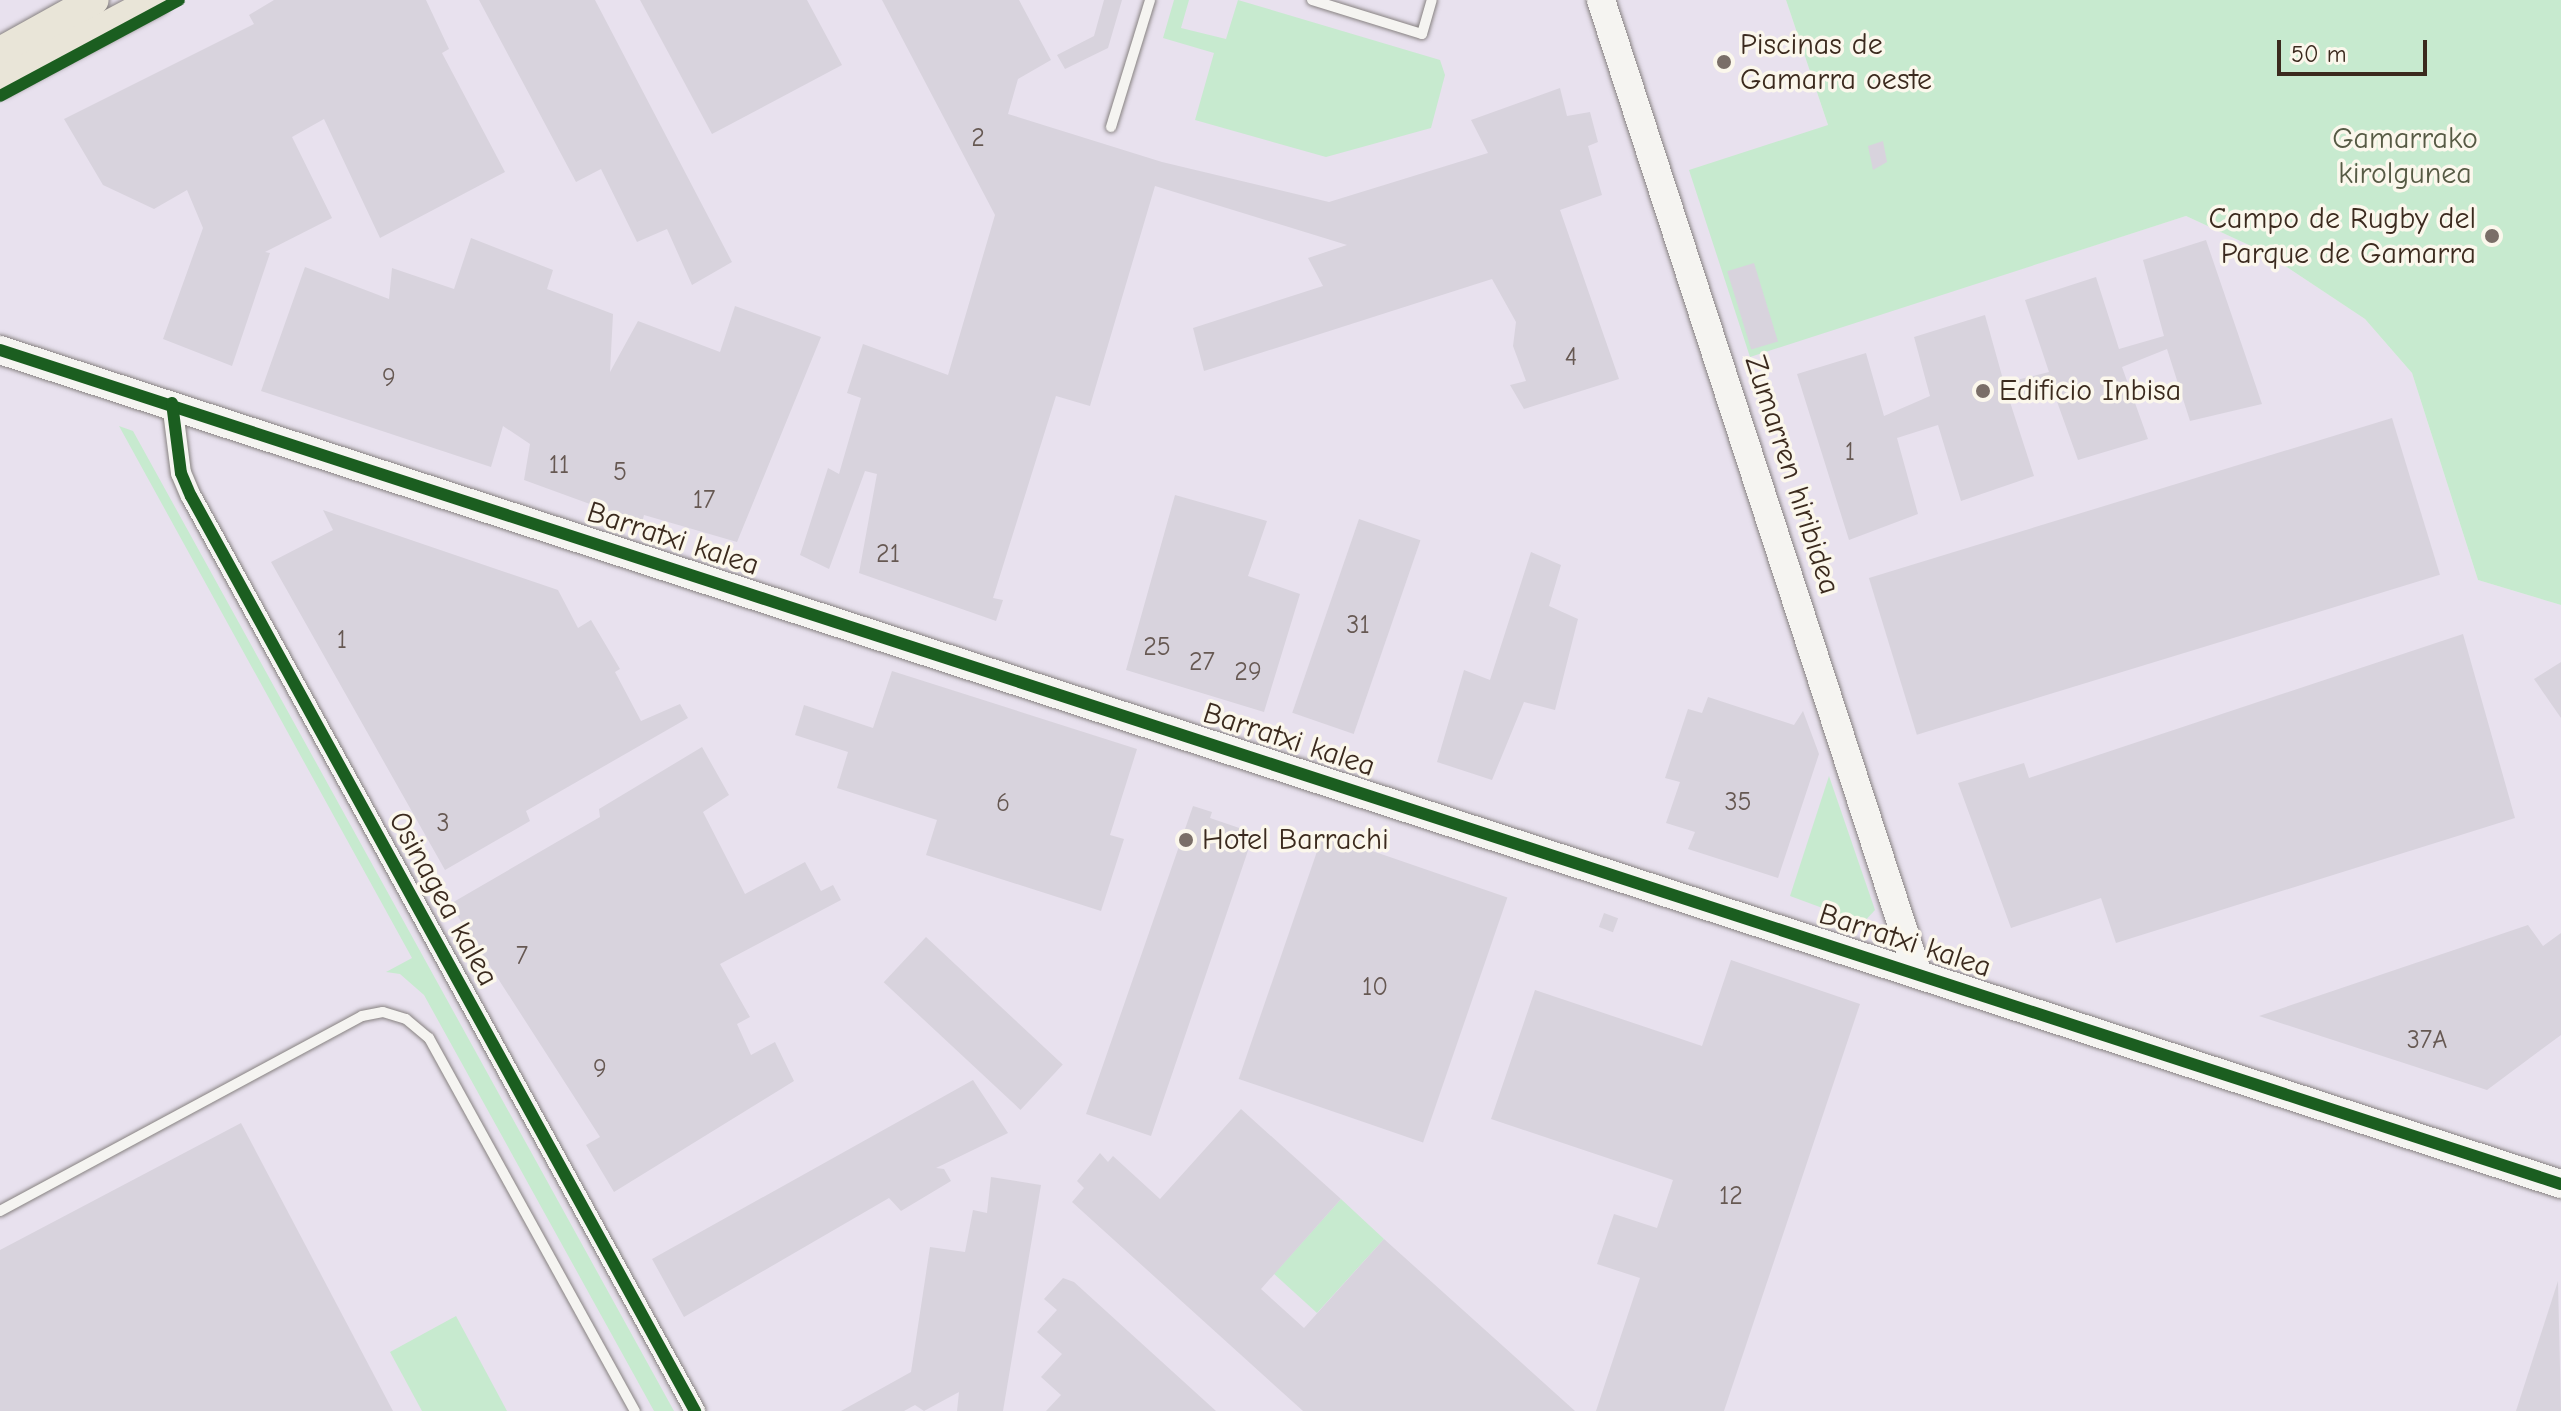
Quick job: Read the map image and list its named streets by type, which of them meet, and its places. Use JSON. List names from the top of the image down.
{
  "streets": {
    "street": ["Zumarren hiribidea", "Barratxi kalea", "Osinagea kalea"]
  },
  "crossings": [
    ["Zumarren hiribidea", "Barratxi kalea"],
    ["Barratxi kalea", "Osinagea kalea"]
  ],
  "parks": ["Gamarrako kirolgunea"],
  "places": [
    "Piscinas de Gamarra oeste",
    "Campo de Rugby del Parque de Gamarra",
    "Edificio Inbisa",
    "Hotel Barrachi"
  ],
  "house_numbers": [
    "2",
    "4",
    "9",
    "1",
    "11",
    "5",
    "17",
    "21",
    "31",
    "1",
    "25",
    "27",
    "29",
    "35",
    "6",
    "3",
    "7",
    "10",
    "37A",
    "9",
    "12"
  ],
  "scale_bar": "50 m"
}
